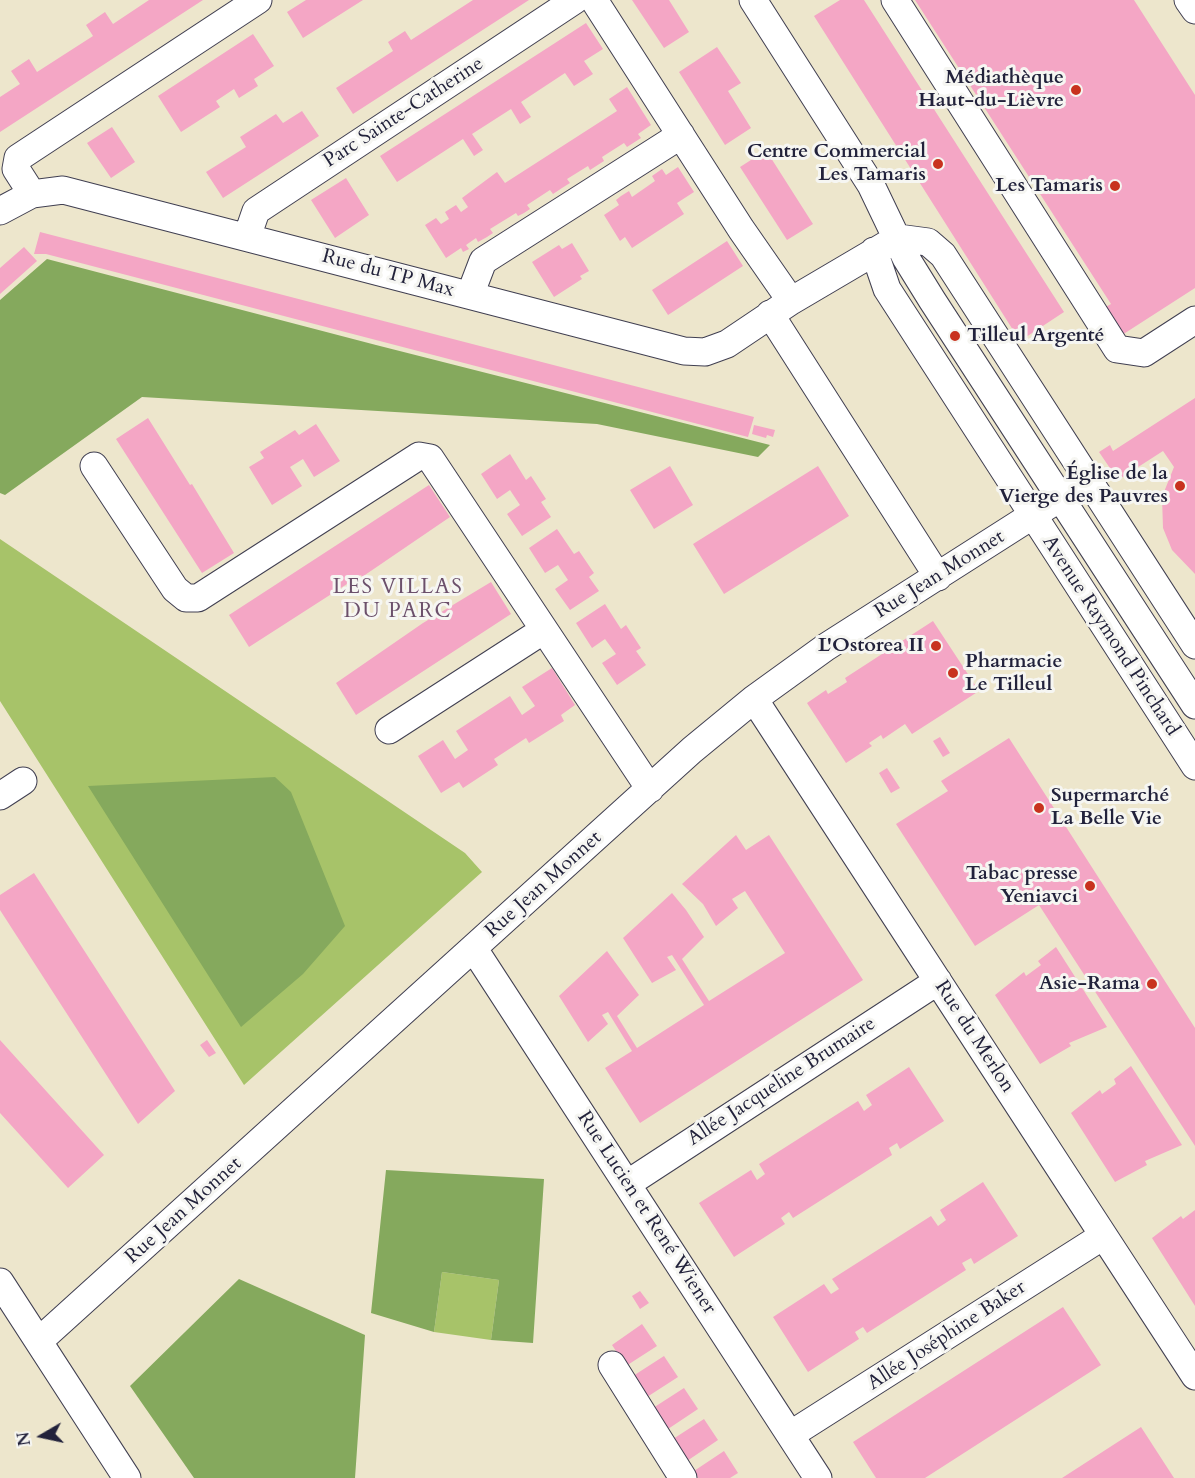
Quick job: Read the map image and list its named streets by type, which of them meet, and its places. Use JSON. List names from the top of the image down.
{
  "streets": {
    "street": [
      "Parc Sainte-Catherine",
      "Rue du TP Max",
      "Rue Jean Monnet",
      "Avenue Raymond Pinchard",
      "Rue du Merlon",
      "Allée Jacqueline Brumaire",
      "Rue Lucien et René Wiener",
      "Allée Joséphine Baker"
    ]
  },
  "crossings": [
    ["Parc Sainte-Catherine", "Rue du TP Max"],
    ["Rue Jean Monnet", "Avenue Raymond Pinchard"],
    ["Rue Jean Monnet", "Rue du Merlon"],
    ["Rue Jean Monnet", "Rue Lucien et René Wiener"],
    ["Rue du Merlon", "Allée Jacqueline Brumaire"],
    ["Rue du Merlon", "Allée Joséphine Baker"],
    ["Allée Jacqueline Brumaire", "Rue Lucien et René Wiener"],
    ["Rue Lucien et René Wiener", "Allée Joséphine Baker"]
  ],
  "districts": ["LES VILLAS DU PARC"],
  "places": [
    "Médiathèque Haut-du-Lièvre",
    "Centre Commercial Les Tamaris",
    "Les Tamaris",
    "Tilleul Argenté",
    "Église de la Vierge des Pauvres",
    "L'Ostorea II",
    "Pharmacie Le Tilleul",
    "Supermarché La Belle Vie",
    "Tabac presse Yeniavci",
    "Asie-Rama"
  ],
  "north": "left"
}
